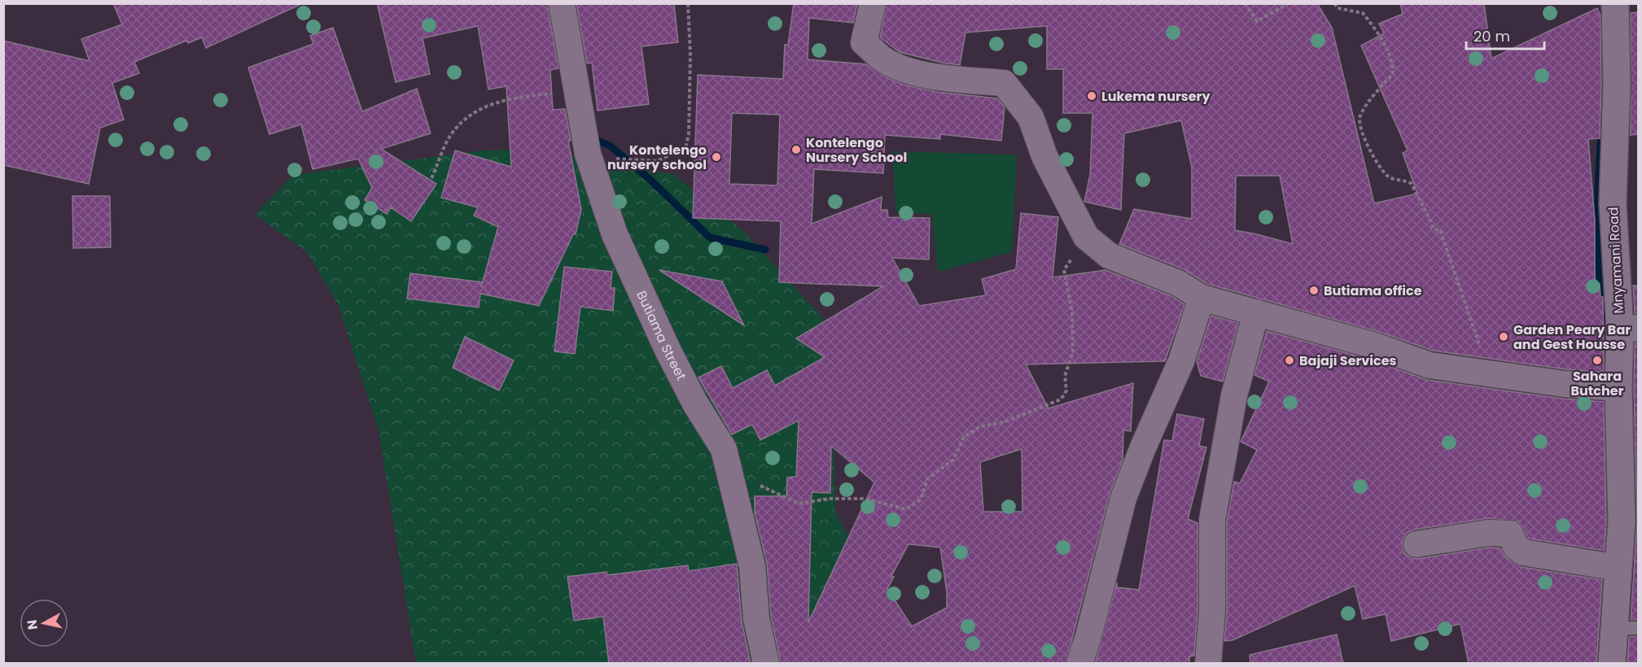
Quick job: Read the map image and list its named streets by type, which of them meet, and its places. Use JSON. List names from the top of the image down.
{
  "streets": {
    "street": ["Mnyamani Road", "Butiama Street"]
  },
  "places": [
    "Lukema nursery",
    "Kontelengo Nursery School",
    "Kontelengo nursery school",
    "Butiama office",
    "Garden Peary Bar and Gest Housse",
    "Bajaji Services",
    "Sahara Butcher"
  ],
  "scale_bar": "20 m",
  "north": "left"
}
